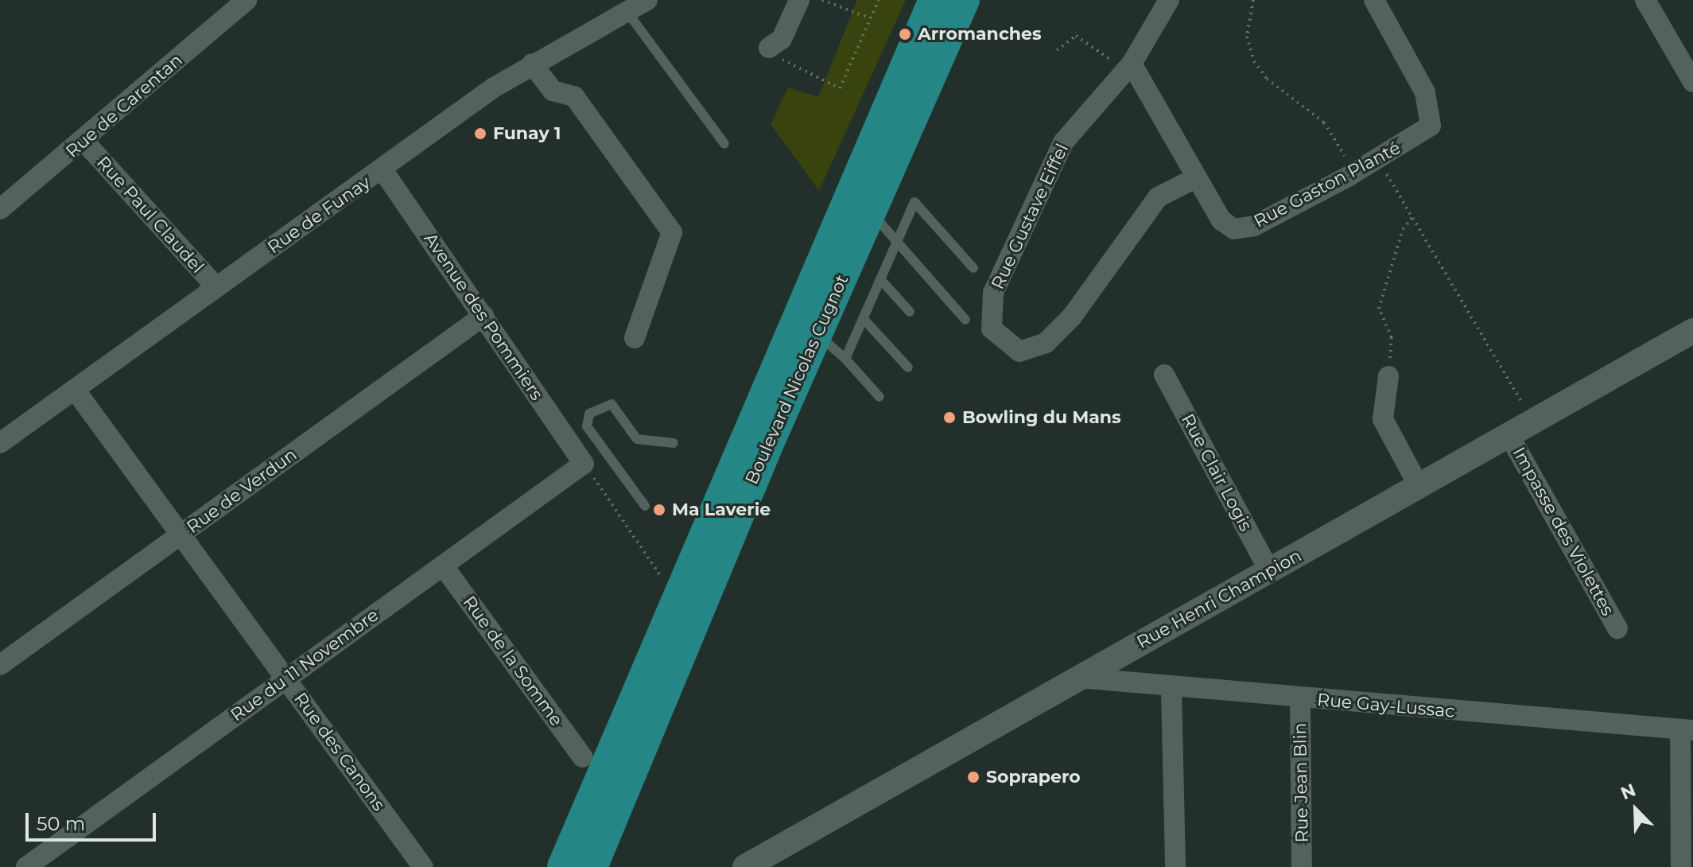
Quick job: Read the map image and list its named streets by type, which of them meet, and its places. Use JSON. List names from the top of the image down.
{
  "streets": {
    "main road": ["Boulevard Nicolas Cugnot"],
    "street": [
      "Rue de Carentan",
      "Rue Gaston Planté",
      "Rue Paul Claudel",
      "Rue de Funay",
      "Rue Gustave Eiffel",
      "Avenue des Pommiers",
      "Rue Clair Logis",
      "Rue de Verdun",
      "Impasse des Violettes",
      "Rue Henri Champion",
      "Rue de la Somme",
      "Rue du 11 Novembre",
      "Rue Gay-Lussac",
      "Rue des Canons",
      "Rue Jean Blin"
    ]
  },
  "crossings": [
    ["Rue de Carentan", "Rue Paul Claudel"],
    ["Rue Gaston Planté", "Rue Gustave Eiffel"],
    ["Rue Paul Claudel", "Rue de Funay"],
    ["Rue de Funay", "Avenue des Pommiers"],
    ["Rue de Funay", "Rue des Canons"],
    ["Avenue des Pommiers", "Rue de Verdun"],
    ["Avenue des Pommiers", "Rue du 11 Novembre"],
    ["Rue Clair Logis", "Rue Henri Champion"],
    ["Rue de Verdun", "Rue des Canons"],
    ["Impasse des Violettes", "Rue Henri Champion"],
    ["Rue Henri Champion", "Rue Gay-Lussac"],
    ["Rue de la Somme", "Rue du 11 Novembre"],
    ["Rue du 11 Novembre", "Rue des Canons"],
    ["Rue Gay-Lussac", "Rue Jean Blin"]
  ],
  "places": [
    "Arromanches",
    "Funay 1",
    "Bowling du Mans",
    "Ma Laverie",
    "Soprapero"
  ],
  "scale_bar": "50 m",
  "north": "top left"
}
